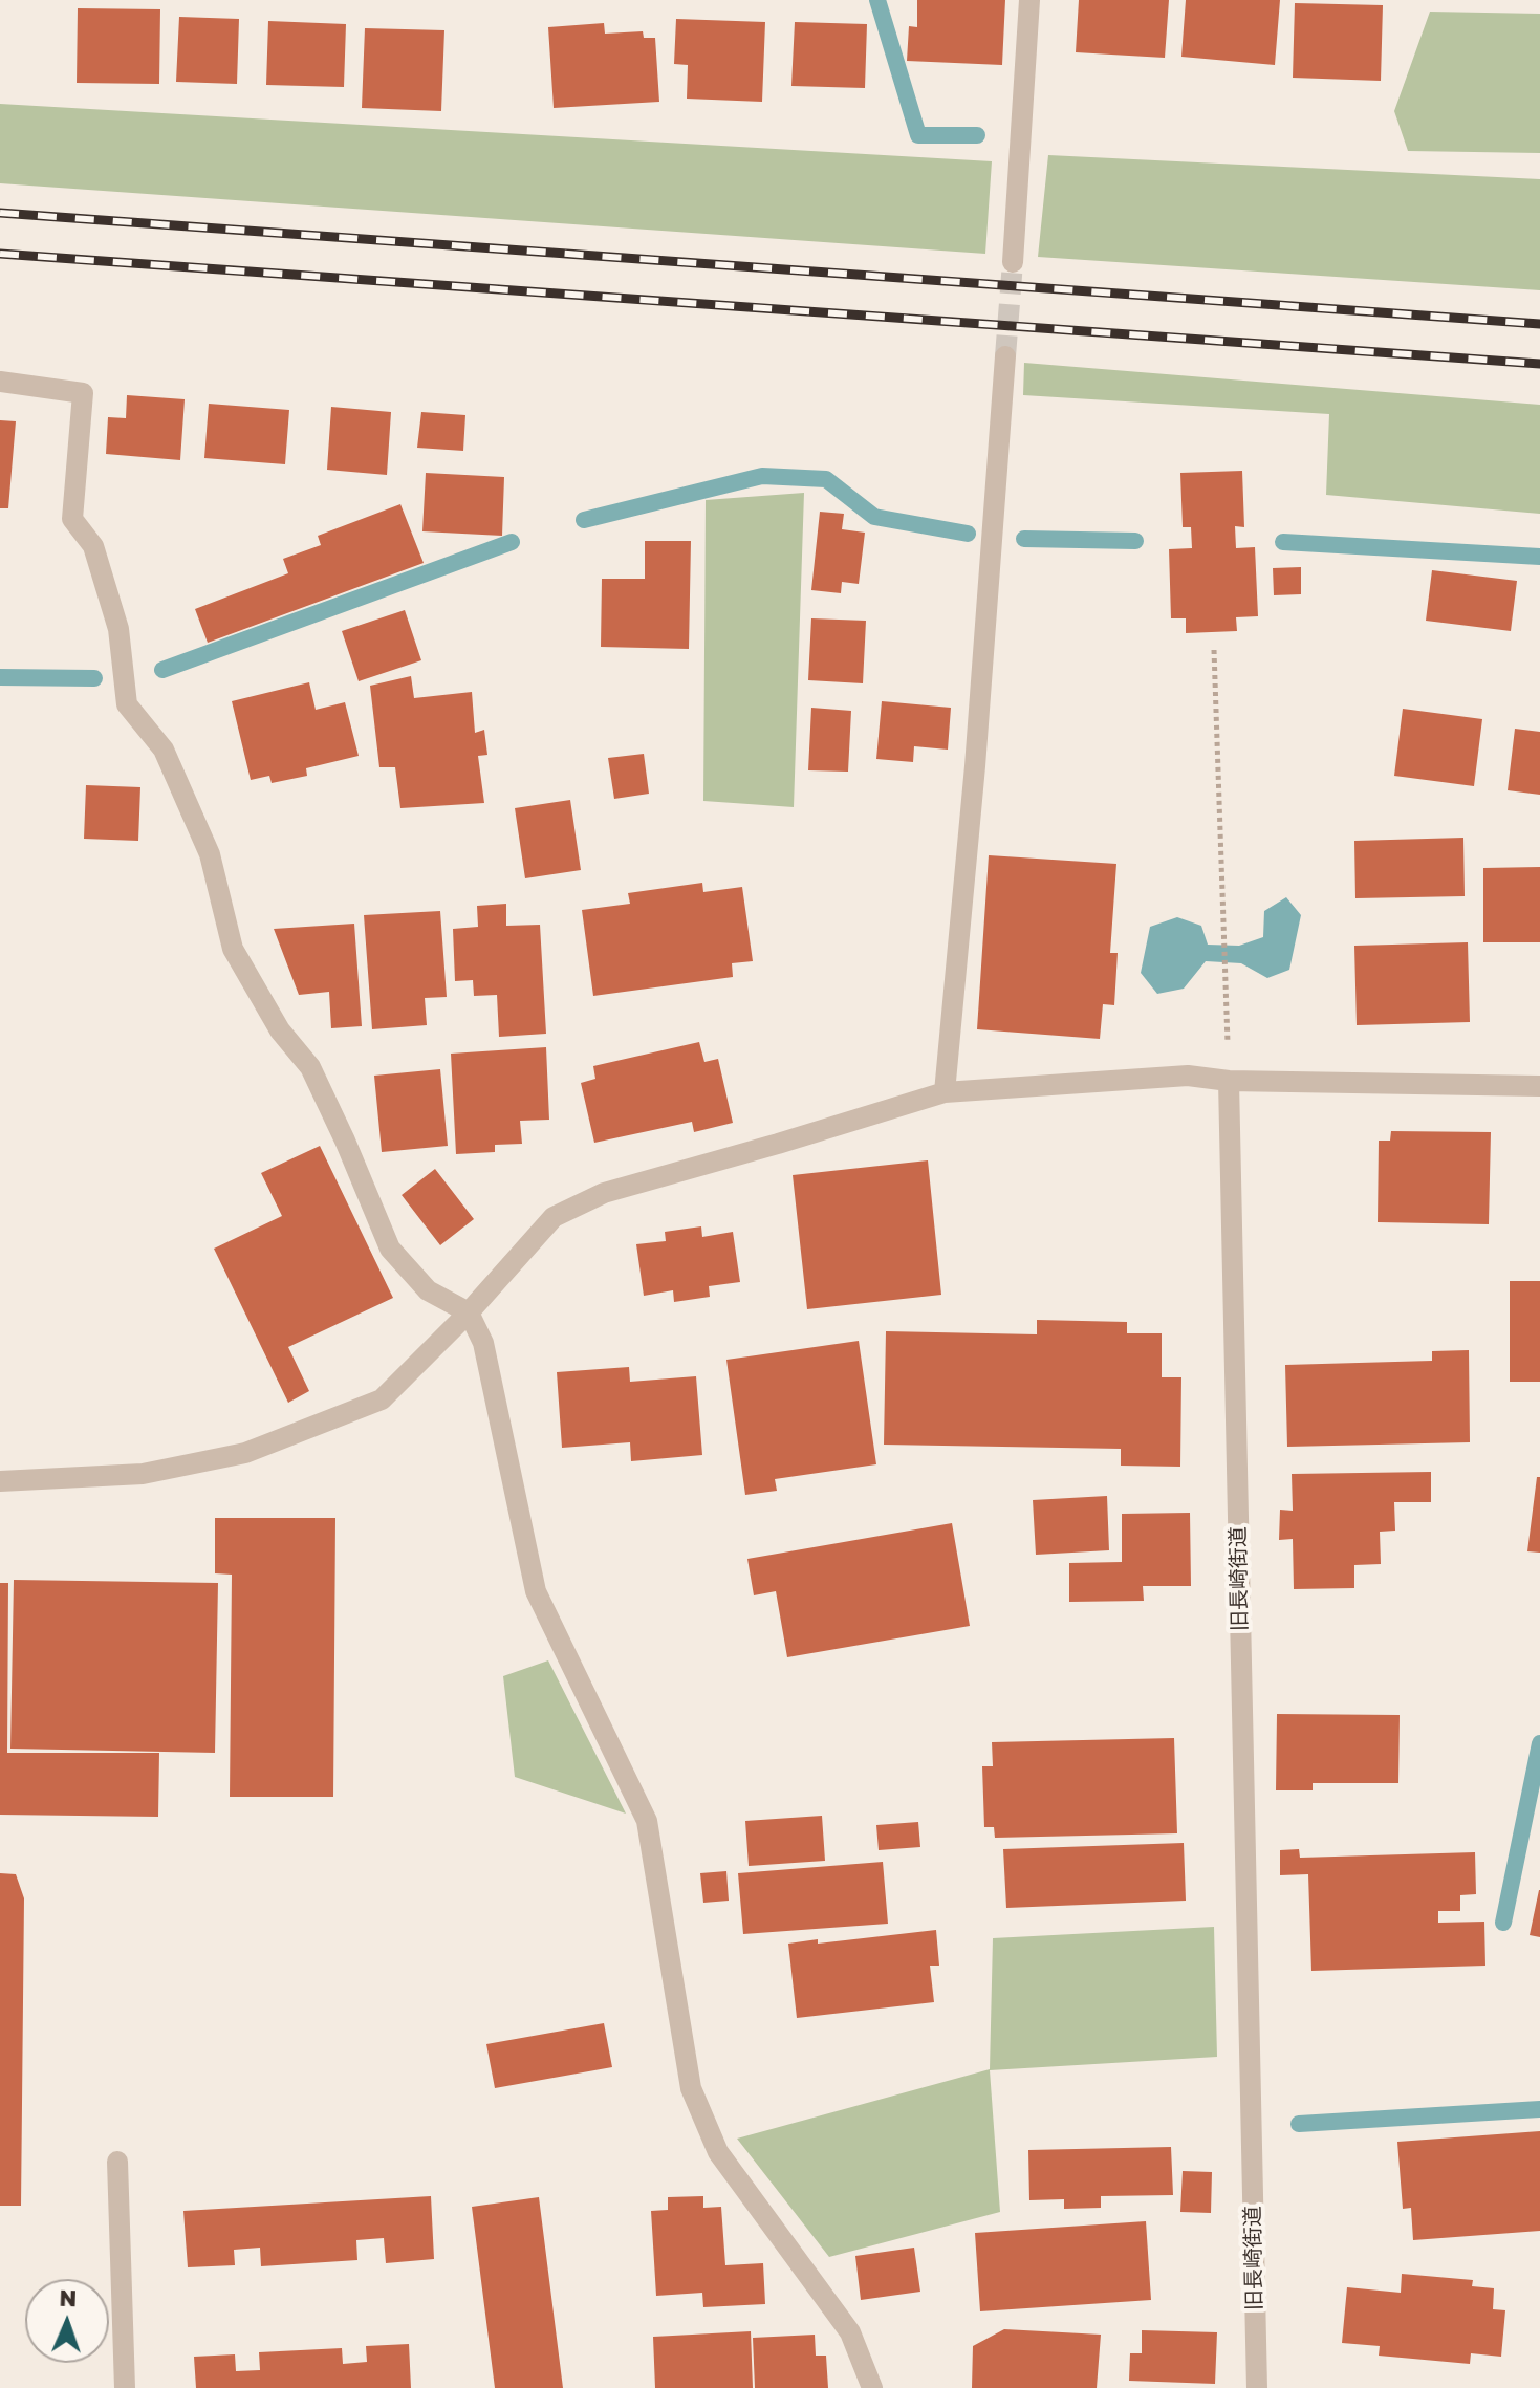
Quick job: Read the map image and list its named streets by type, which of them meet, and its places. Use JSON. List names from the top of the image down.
{
  "streets": {
    "street": ["旧長崎街道"]
  },
  "north": "top"
}
